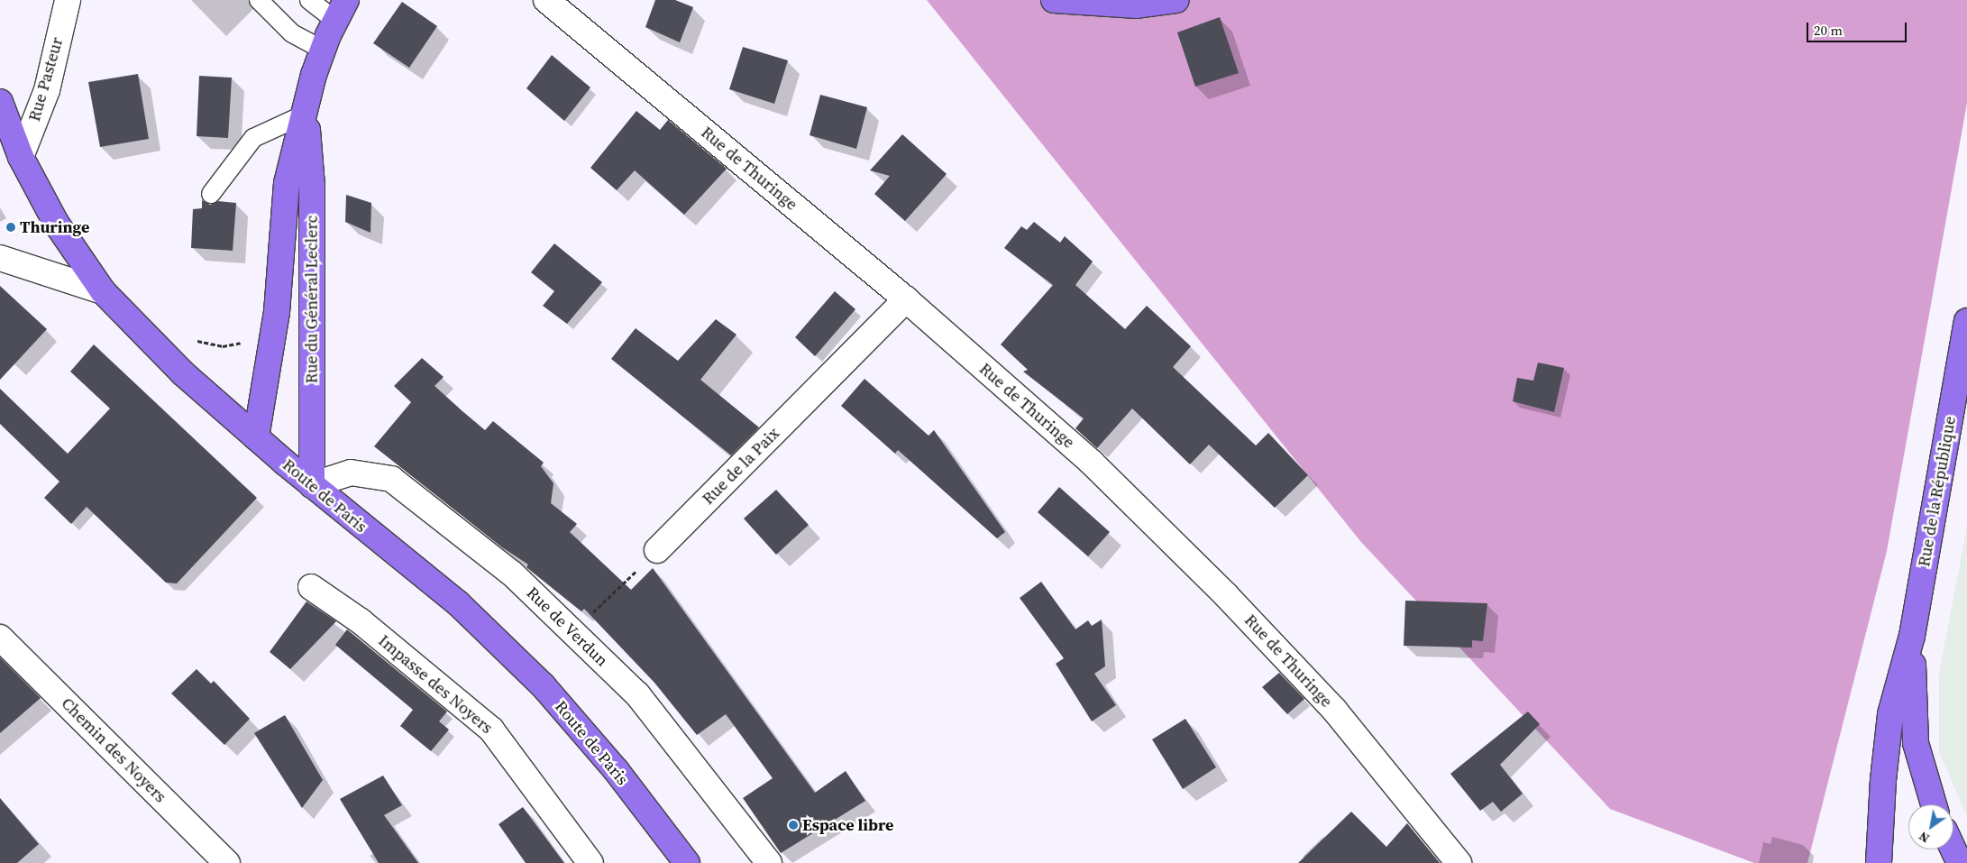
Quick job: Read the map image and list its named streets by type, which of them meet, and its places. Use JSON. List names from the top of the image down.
{
  "streets": {
    "main road": ["Rue du Général Leclerc", "Rue de la République", "Route de Paris"],
    "street": [
      "Rue Pasteur",
      "Rue de Thuringe",
      "Rue de la Paix",
      "Rue de Verdun",
      "Impasse des Noyers",
      "Chemin des Noyers"
    ]
  },
  "crossings": [
    ["Rue Pasteur", "Route de Paris"],
    ["Rue de Thuringe", "Rue de la Paix"],
    ["Rue du Général Leclerc", "Route de Paris"],
    ["Rue du Général Leclerc", "Rue de Verdun"],
    ["Route de Paris", "Rue de Verdun"]
  ],
  "places": ["Thuringe", "Espace libre"],
  "scale_bar": "20 m",
  "north": "bottom left"
}
